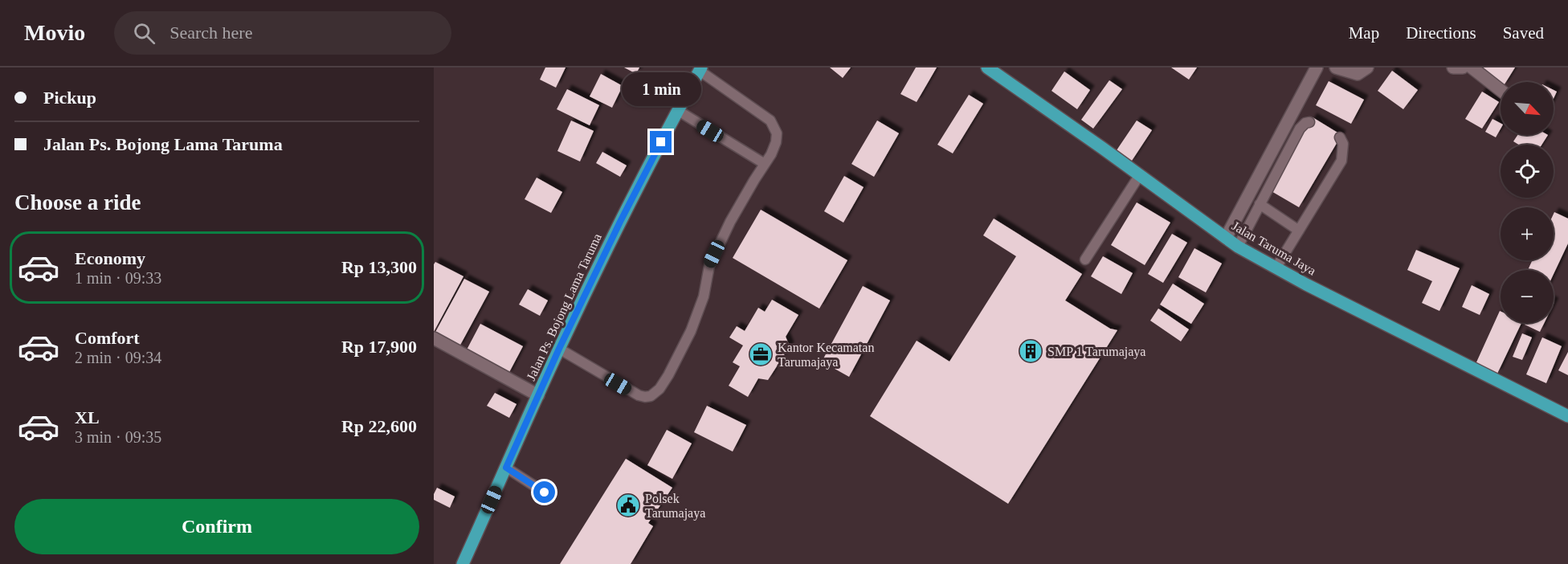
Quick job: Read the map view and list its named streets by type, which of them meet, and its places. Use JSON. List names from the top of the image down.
{
  "streets": {
    "main road": ["Jalan Taruma Jaya", "Jalan Ps. Bojong Lama Taruma"]
  },
  "places": {
    "building": ["SMP 1 Tarumajaya"],
    "office": ["Kantor Kecamatan Tarumajaya"],
    "public building": ["Polsek Tarumajaya"]
  },
  "north": "bottom right",
  "page": {
    "header": "Movio",
    "search": "Search here",
    "nav": ["Map", "Directions", "Saved"],
    "banner": ["Pickup", "Jalan Ps. Bojong Lama Taruma"],
    "bubble": "1 min",
    "map_buttons": ["+", "−"],
    "heading": "Choose a ride",
    "list": [
      {
        "name": "Economy",
        "note": "1 min · 09:33",
        "value": "Rp 13,300"
      },
      {
        "name": "Comfort",
        "note": "2 min · 09:34",
        "value": "Rp 17,900"
      },
      {
        "name": "XL",
        "note": "3 min · 09:35",
        "value": "Rp 22,600"
      }
    ],
    "buttons": "Confirm"
  }
}
